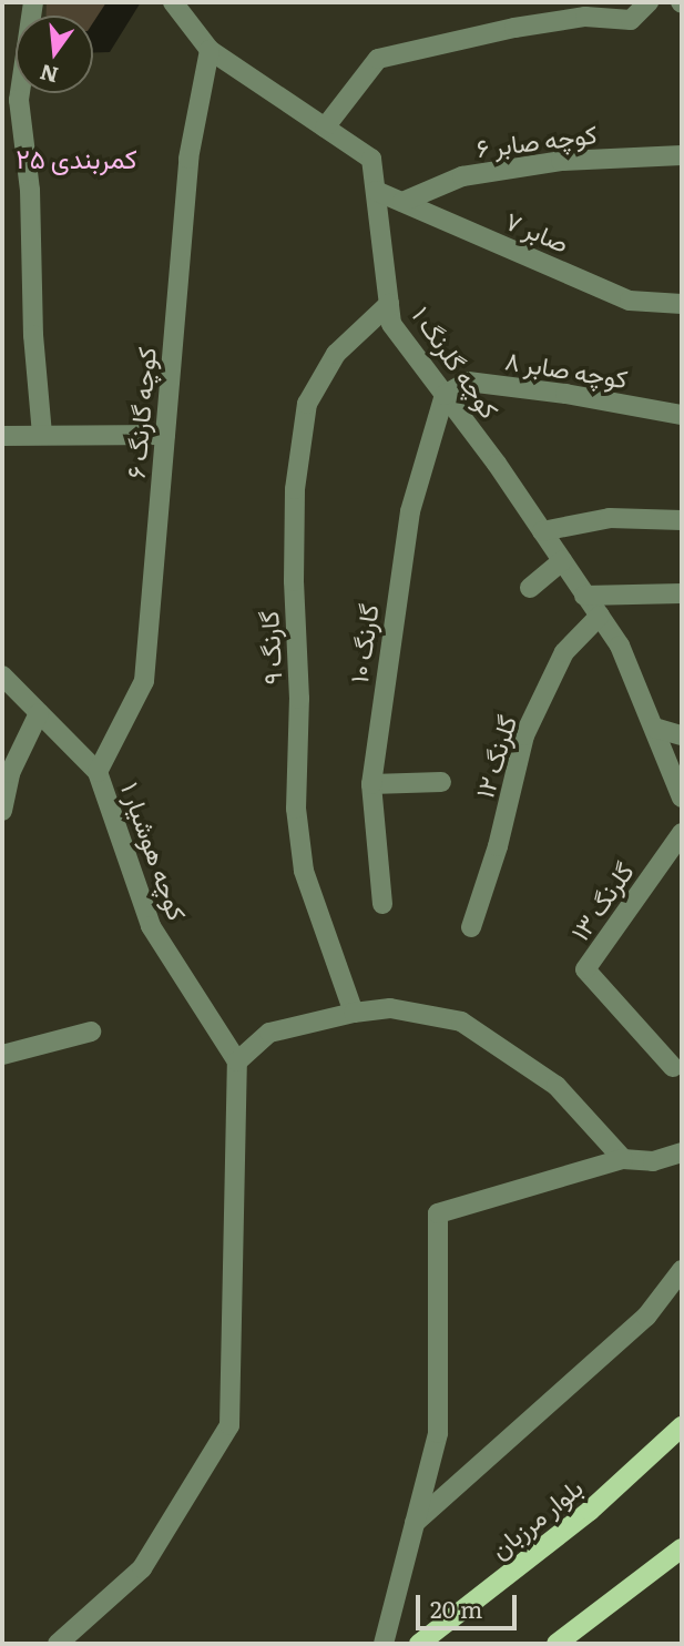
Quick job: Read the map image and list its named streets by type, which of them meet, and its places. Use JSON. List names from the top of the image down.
{
  "streets": {
    "main road": ["بلوار مرزبان"],
    "street": [
      "کوچه صابر ۶",
      "صابر ۷",
      "کوچه گلرنگ ۱",
      "کوچه صابر ۸",
      "کوچه گارنگ ۶",
      "گارنگ ۱۰",
      "گارنگ ۹",
      "گلرنگ ۱۲",
      "کوچه هوشیار ۱",
      "گلرنگ ۱۳"
    ]
  },
  "crossings": [
    ["کوچه صابر ۶", "صابر ۷"],
    ["صابر ۷", "کوچه گلرنگ ۱"],
    ["کوچه گلرنگ ۱", "کوچه صابر ۸"],
    ["کوچه گلرنگ ۱", "کوچه گارنگ ۶"],
    ["کوچه گلرنگ ۱", "گارنگ ۱۰"],
    ["کوچه گلرنگ ۱", "گارنگ ۹"],
    ["کوچه گلرنگ ۱", "گلرنگ ۱۲"],
    ["کوچه صابر ۸", "گارنگ ۱۰"],
    ["کوچه گارنگ ۶", "کوچه هوشیار ۱"]
  ],
  "districts": ["کمربندی ۲۵"],
  "scale_bar": "20 m",
  "north": "bottom"
}
